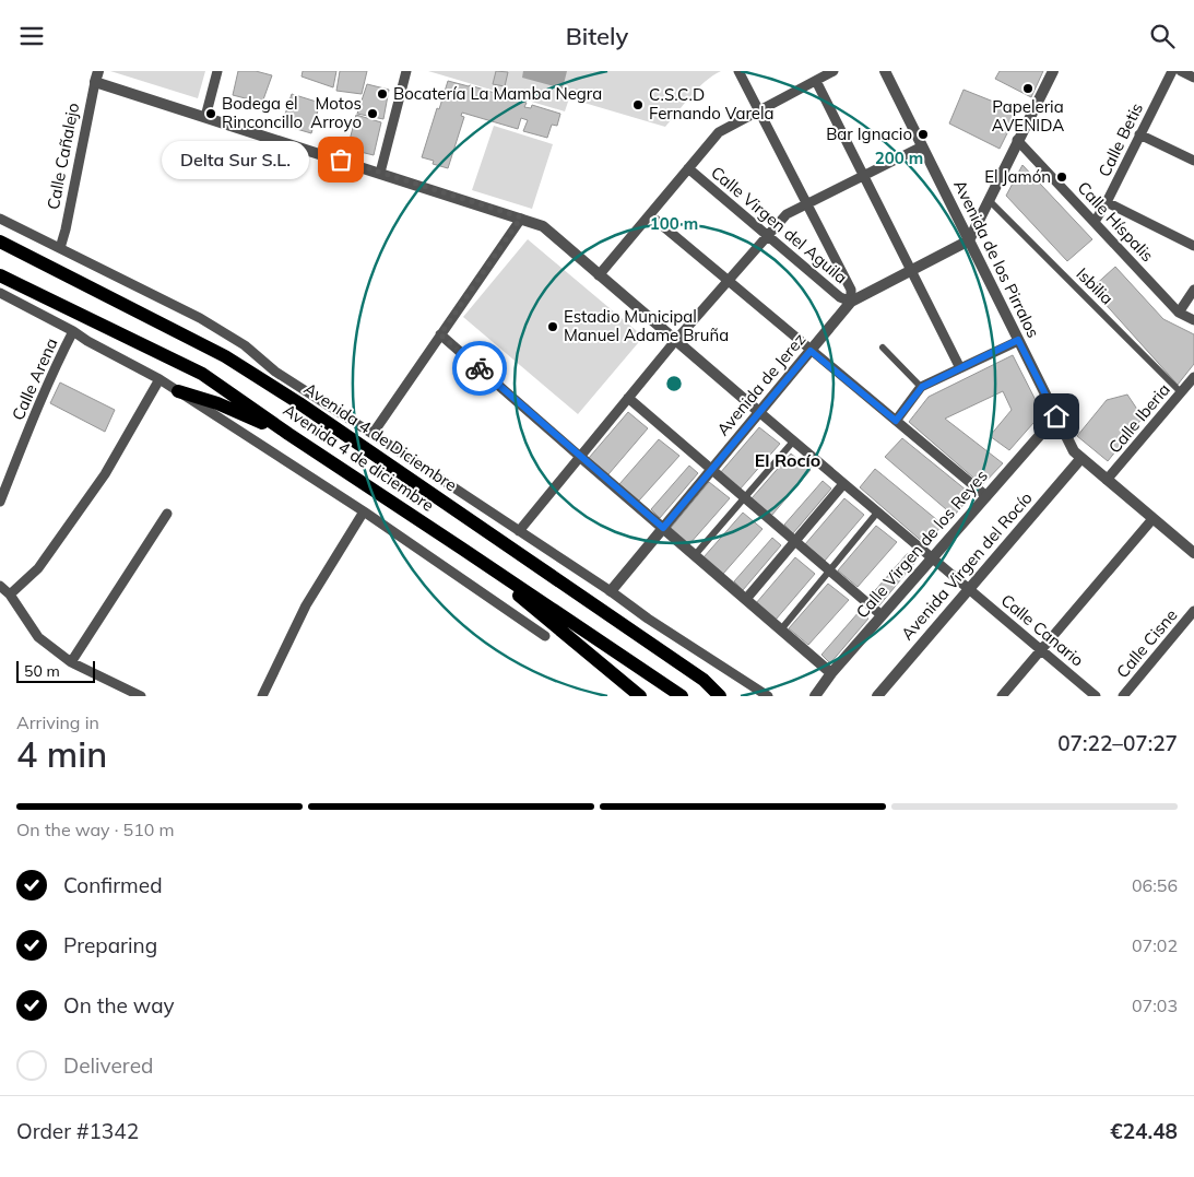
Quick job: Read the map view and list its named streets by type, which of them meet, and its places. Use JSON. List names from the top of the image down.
{
  "streets": {
    "main road": ["Avenida 4 de Diciembre", "Avenida 4 de diciembre"],
    "street": [
      "Calle Betis",
      "Calle Cañalejo",
      "Calle Híspalis",
      "Calle Virgen del Aguila",
      "Avenida de los Pirralos",
      "Isbilia",
      "Calle Arena",
      "Avenida de Jerez",
      "Calle Iberia",
      "Calle Virgen de los Reyes",
      "Avenida Virgen del Rocío",
      "Calle Canario",
      "Calle Cisne"
    ]
  },
  "crossings": [
    ["Calle Betis", "Calle Híspalis"],
    ["Calle Virgen del Aguila", "Avenida de Jerez"],
    ["Avenida de los Pirralos", "Avenida de Jerez"],
    ["Avenida de los Pirralos", "Calle Iberia"],
    ["Avenida de los Pirralos", "Calle Virgen de los Reyes"],
    ["Avenida de los Pirralos", "Avenida Virgen del Rocío"],
    ["Isbilia", "Calle Iberia"],
    ["Avenida de Jerez", "Calle Canario"],
    ["Calle Virgen de los Reyes", "Calle Canario"],
    ["Avenida Virgen del Rocío", "Calle Canario"]
  ],
  "districts": ["El Rocío"],
  "places": [
    "Papeleria AVENIDA",
    "Bocatería La Mamba Negra",
    "C.S.C.D Fernando Varela",
    "Bodega el Rinconcillo",
    "Motos Arroyo",
    "Bar Ignacio",
    "Delta Sur S.L.",
    "El Jamón",
    "Estadio Municipal Manuel Adame Bruña"
  ],
  "scale_bar": "50 m",
  "page": {
    "header": "Bitely",
    "bubble": "Delta Sur S.L.",
    "scale": "50 m",
    "heading": ["4 min", "Arriving in", "07:22–07:27"],
    "panel": ["Order #1342", "€24.48"],
    "bar": "On the way · 510 m",
    "list": [
      ["Confirmed", "06:56"],
      ["Preparing", "07:02"],
      ["On the way", "07:03"],
      "Delivered"
    ]
  },
  "rings": ["200 m", "100 m"]
}
